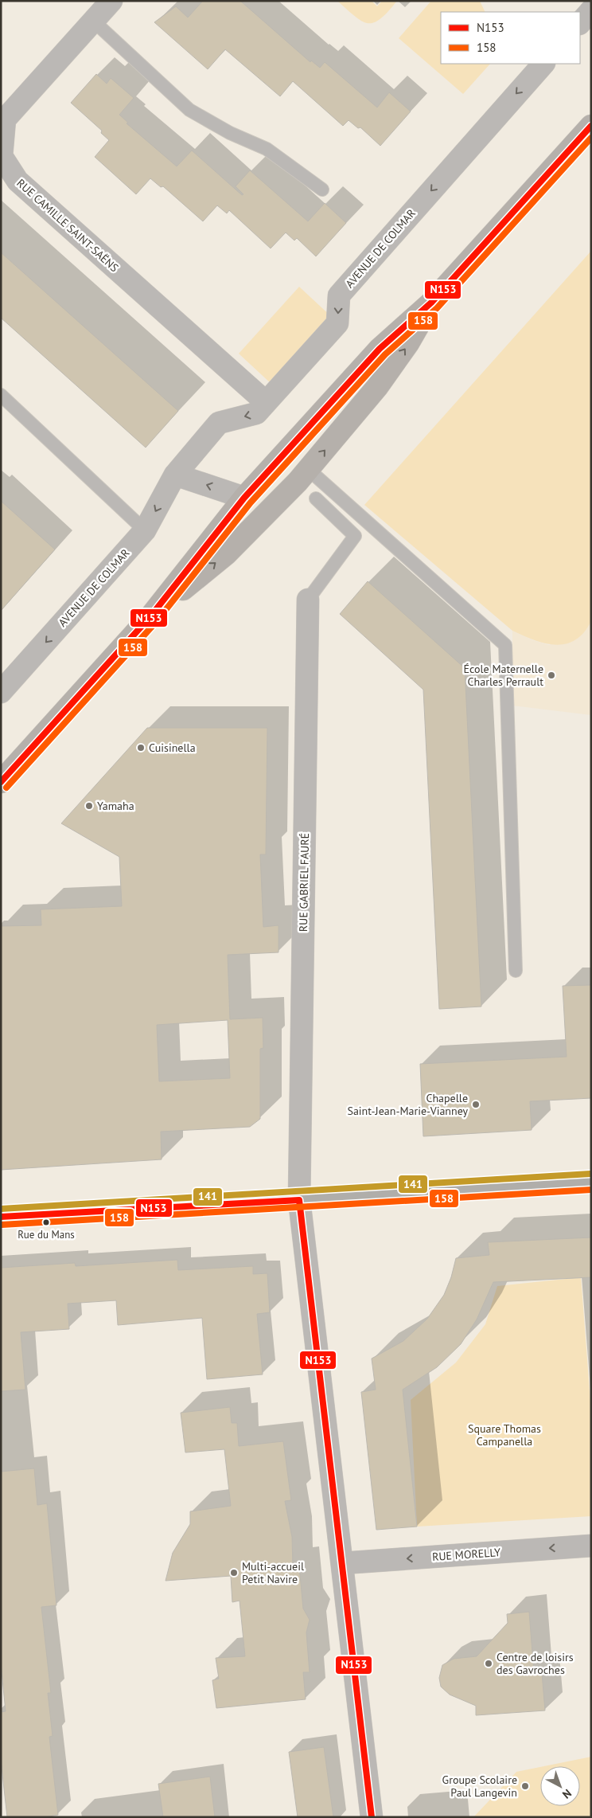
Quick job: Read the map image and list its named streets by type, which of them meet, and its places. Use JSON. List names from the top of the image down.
{
  "streets": {
    "street": [
      "RUE CAMILLE SAINT-SAËNS",
      "AVENUE DE COLMAR",
      "RUE GABRIEL FAURÉ",
      "RUE MORELLY"
    ]
  },
  "crossings": [
    ["RUE CAMILLE SAINT-SAËNS", "AVENUE DE COLMAR"],
    ["RUE GABRIEL FAURÉ", "RUE MORELLY"]
  ],
  "one_way": ["AVENUE DE COLMAR", "RUE MORELLY"],
  "parks": ["Square Thomas Campanella"],
  "places": [
    "École Maternelle Charles Perrault",
    "Cuisinella",
    "Yamaha",
    "Chapelle Saint-Jean-Marie-Vianney",
    "Rue du Mans",
    "Multi-accueil Petit Navire",
    "Centre de loisirs des Gavroches",
    "Groupe Scolaire Paul Langevin"
  ],
  "lines": ["transit line N153", "transit line 158", "transit line 141"],
  "legend": ["N153", "158"],
  "north": "bottom right"
}
